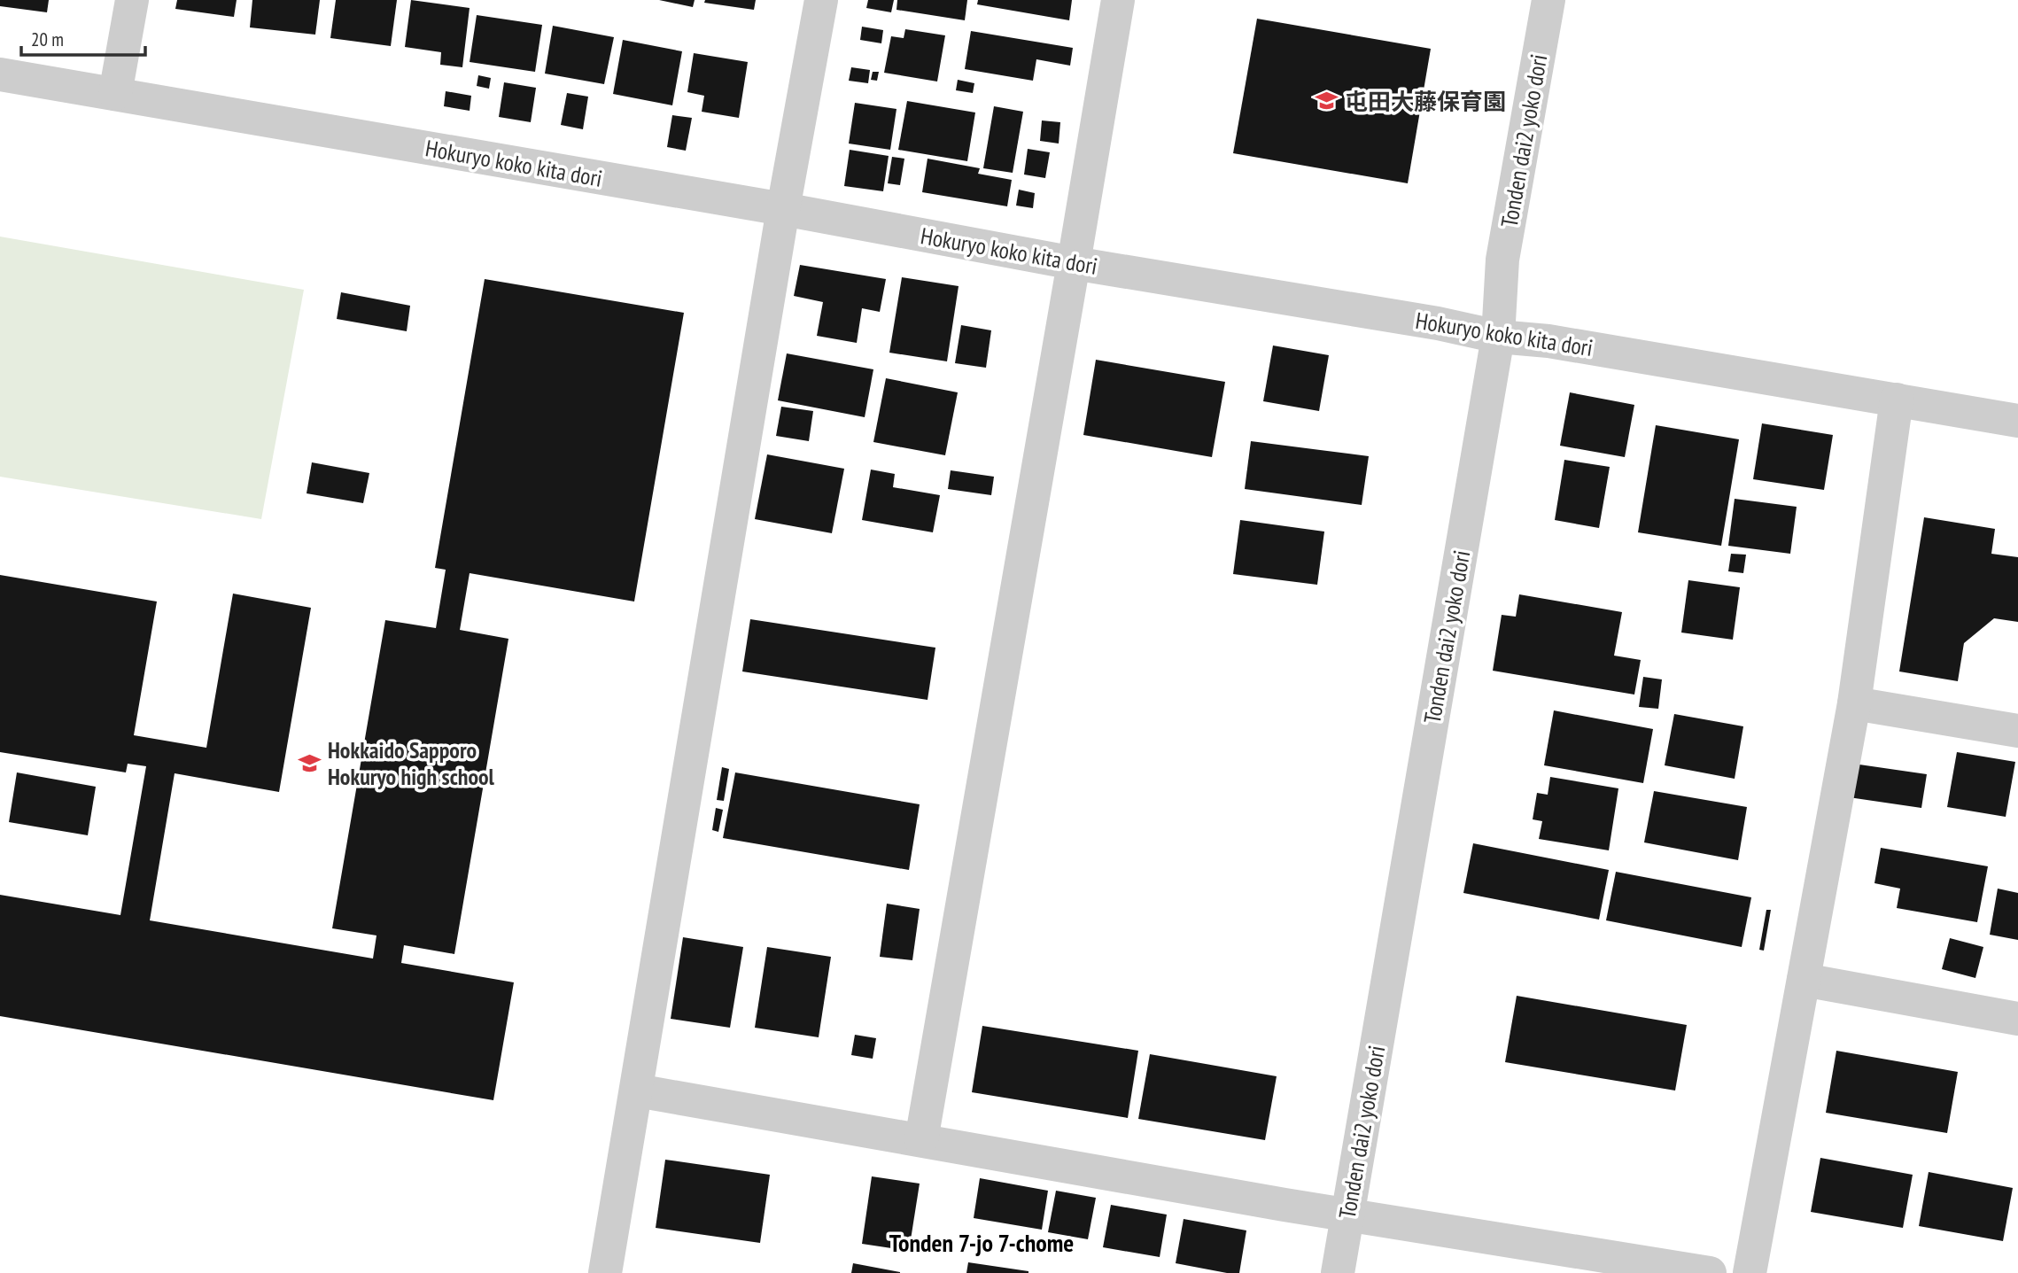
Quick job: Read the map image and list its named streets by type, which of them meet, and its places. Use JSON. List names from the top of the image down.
{
  "streets": {
    "street": ["Tonden dai2 yoko dori", "Hokuryo koko kita dori"]
  },
  "crossings": [
    ["Tonden dai2 yoko dori", "Hokuryo koko kita dori"]
  ],
  "districts": ["Tonden 7-jo 7-chome"],
  "places": {
    "school or university": ["屯田大藤保育園", "Hokkaido Sapporo Hokuryo high school"]
  },
  "scale_bar": "20 m"
}
